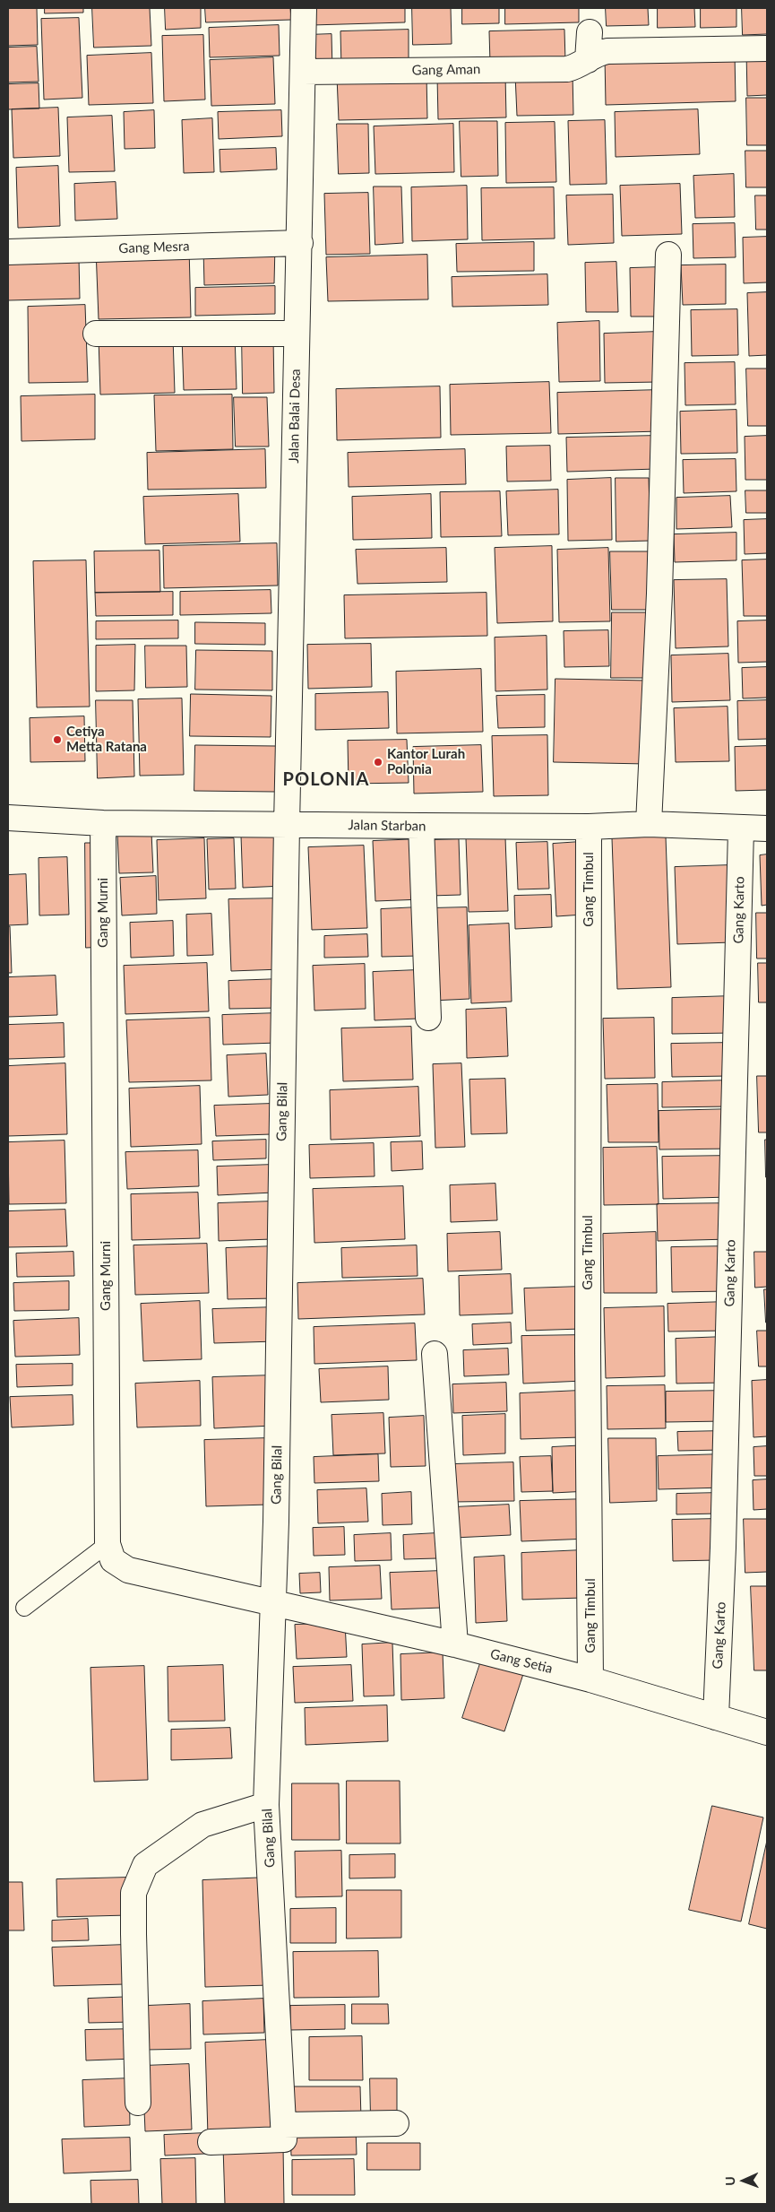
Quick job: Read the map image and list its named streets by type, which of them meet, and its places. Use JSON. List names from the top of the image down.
{
  "streets": {
    "street": [
      "Gang Aman",
      "Gang Mesra",
      "Jalan Balai Desa",
      "Jalan Starban",
      "Gang Timbul",
      "Gang Karto",
      "Gang Murni",
      "Gang Bilal",
      "Gang Setia"
    ]
  },
  "crossings": [
    ["Gang Aman", "Jalan Balai Desa"],
    ["Gang Mesra", "Jalan Balai Desa"],
    ["Jalan Balai Desa", "Jalan Starban"],
    ["Jalan Balai Desa", "Gang Bilal"],
    ["Jalan Starban", "Gang Timbul"],
    ["Jalan Starban", "Gang Karto"],
    ["Jalan Starban", "Gang Murni"],
    ["Jalan Starban", "Gang Bilal"],
    ["Gang Timbul", "Gang Setia"],
    ["Gang Karto", "Gang Setia"],
    ["Gang Murni", "Gang Bilal"],
    ["Gang Murni", "Gang Setia"],
    ["Gang Bilal", "Gang Setia"]
  ],
  "districts": ["POLONIA"],
  "places": ["Cetiya Metta Ratana", "Kantor Lurah Polonia"],
  "north": "left"
}
